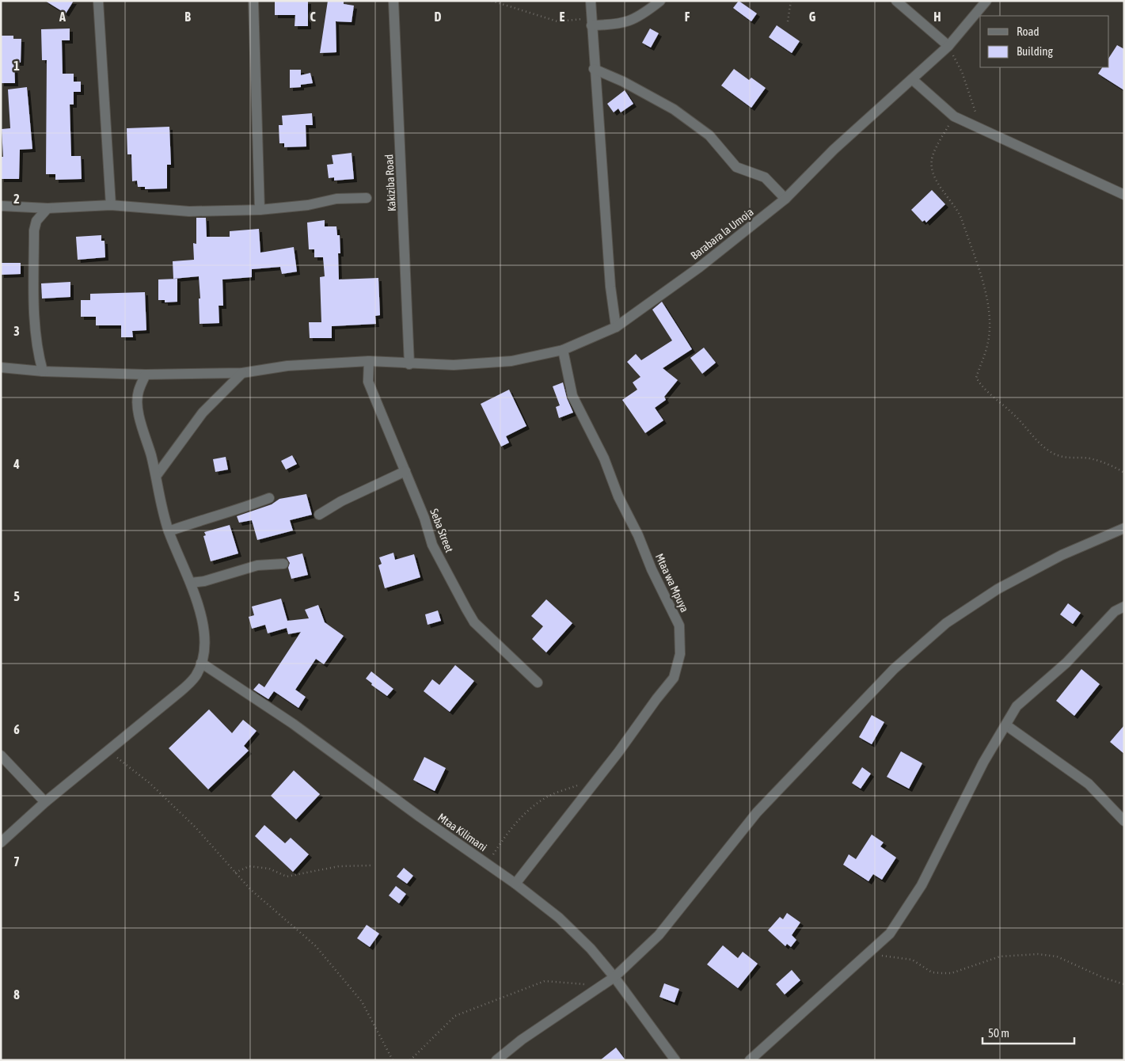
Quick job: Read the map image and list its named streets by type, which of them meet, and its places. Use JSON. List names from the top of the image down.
{
  "streets": {
    "street": [
      "Kakiziba Road",
      "Barabara la Umoja",
      "Seba Street",
      "Mtaa wa Mpuya",
      "Mtaa Kilimani"
    ]
  },
  "crossings": [
    ["Kakiziba Road", "Barabara la Umoja"],
    ["Barabara la Umoja", "Seba Street"],
    ["Barabara la Umoja", "Mtaa wa Mpuya"],
    ["Mtaa wa Mpuya", "Mtaa Kilimani"]
  ],
  "legend": ["Road", "Building"],
  "scale_bar": "50 m",
  "grid": {
    "columns": [
      "A",
      "B",
      "C",
      "D",
      "E",
      "F",
      "G",
      "H"
    ],
    "rows": [
      "1",
      "2",
      "3",
      "4",
      "5",
      "6",
      "7",
      "8"
    ]
  }
}
